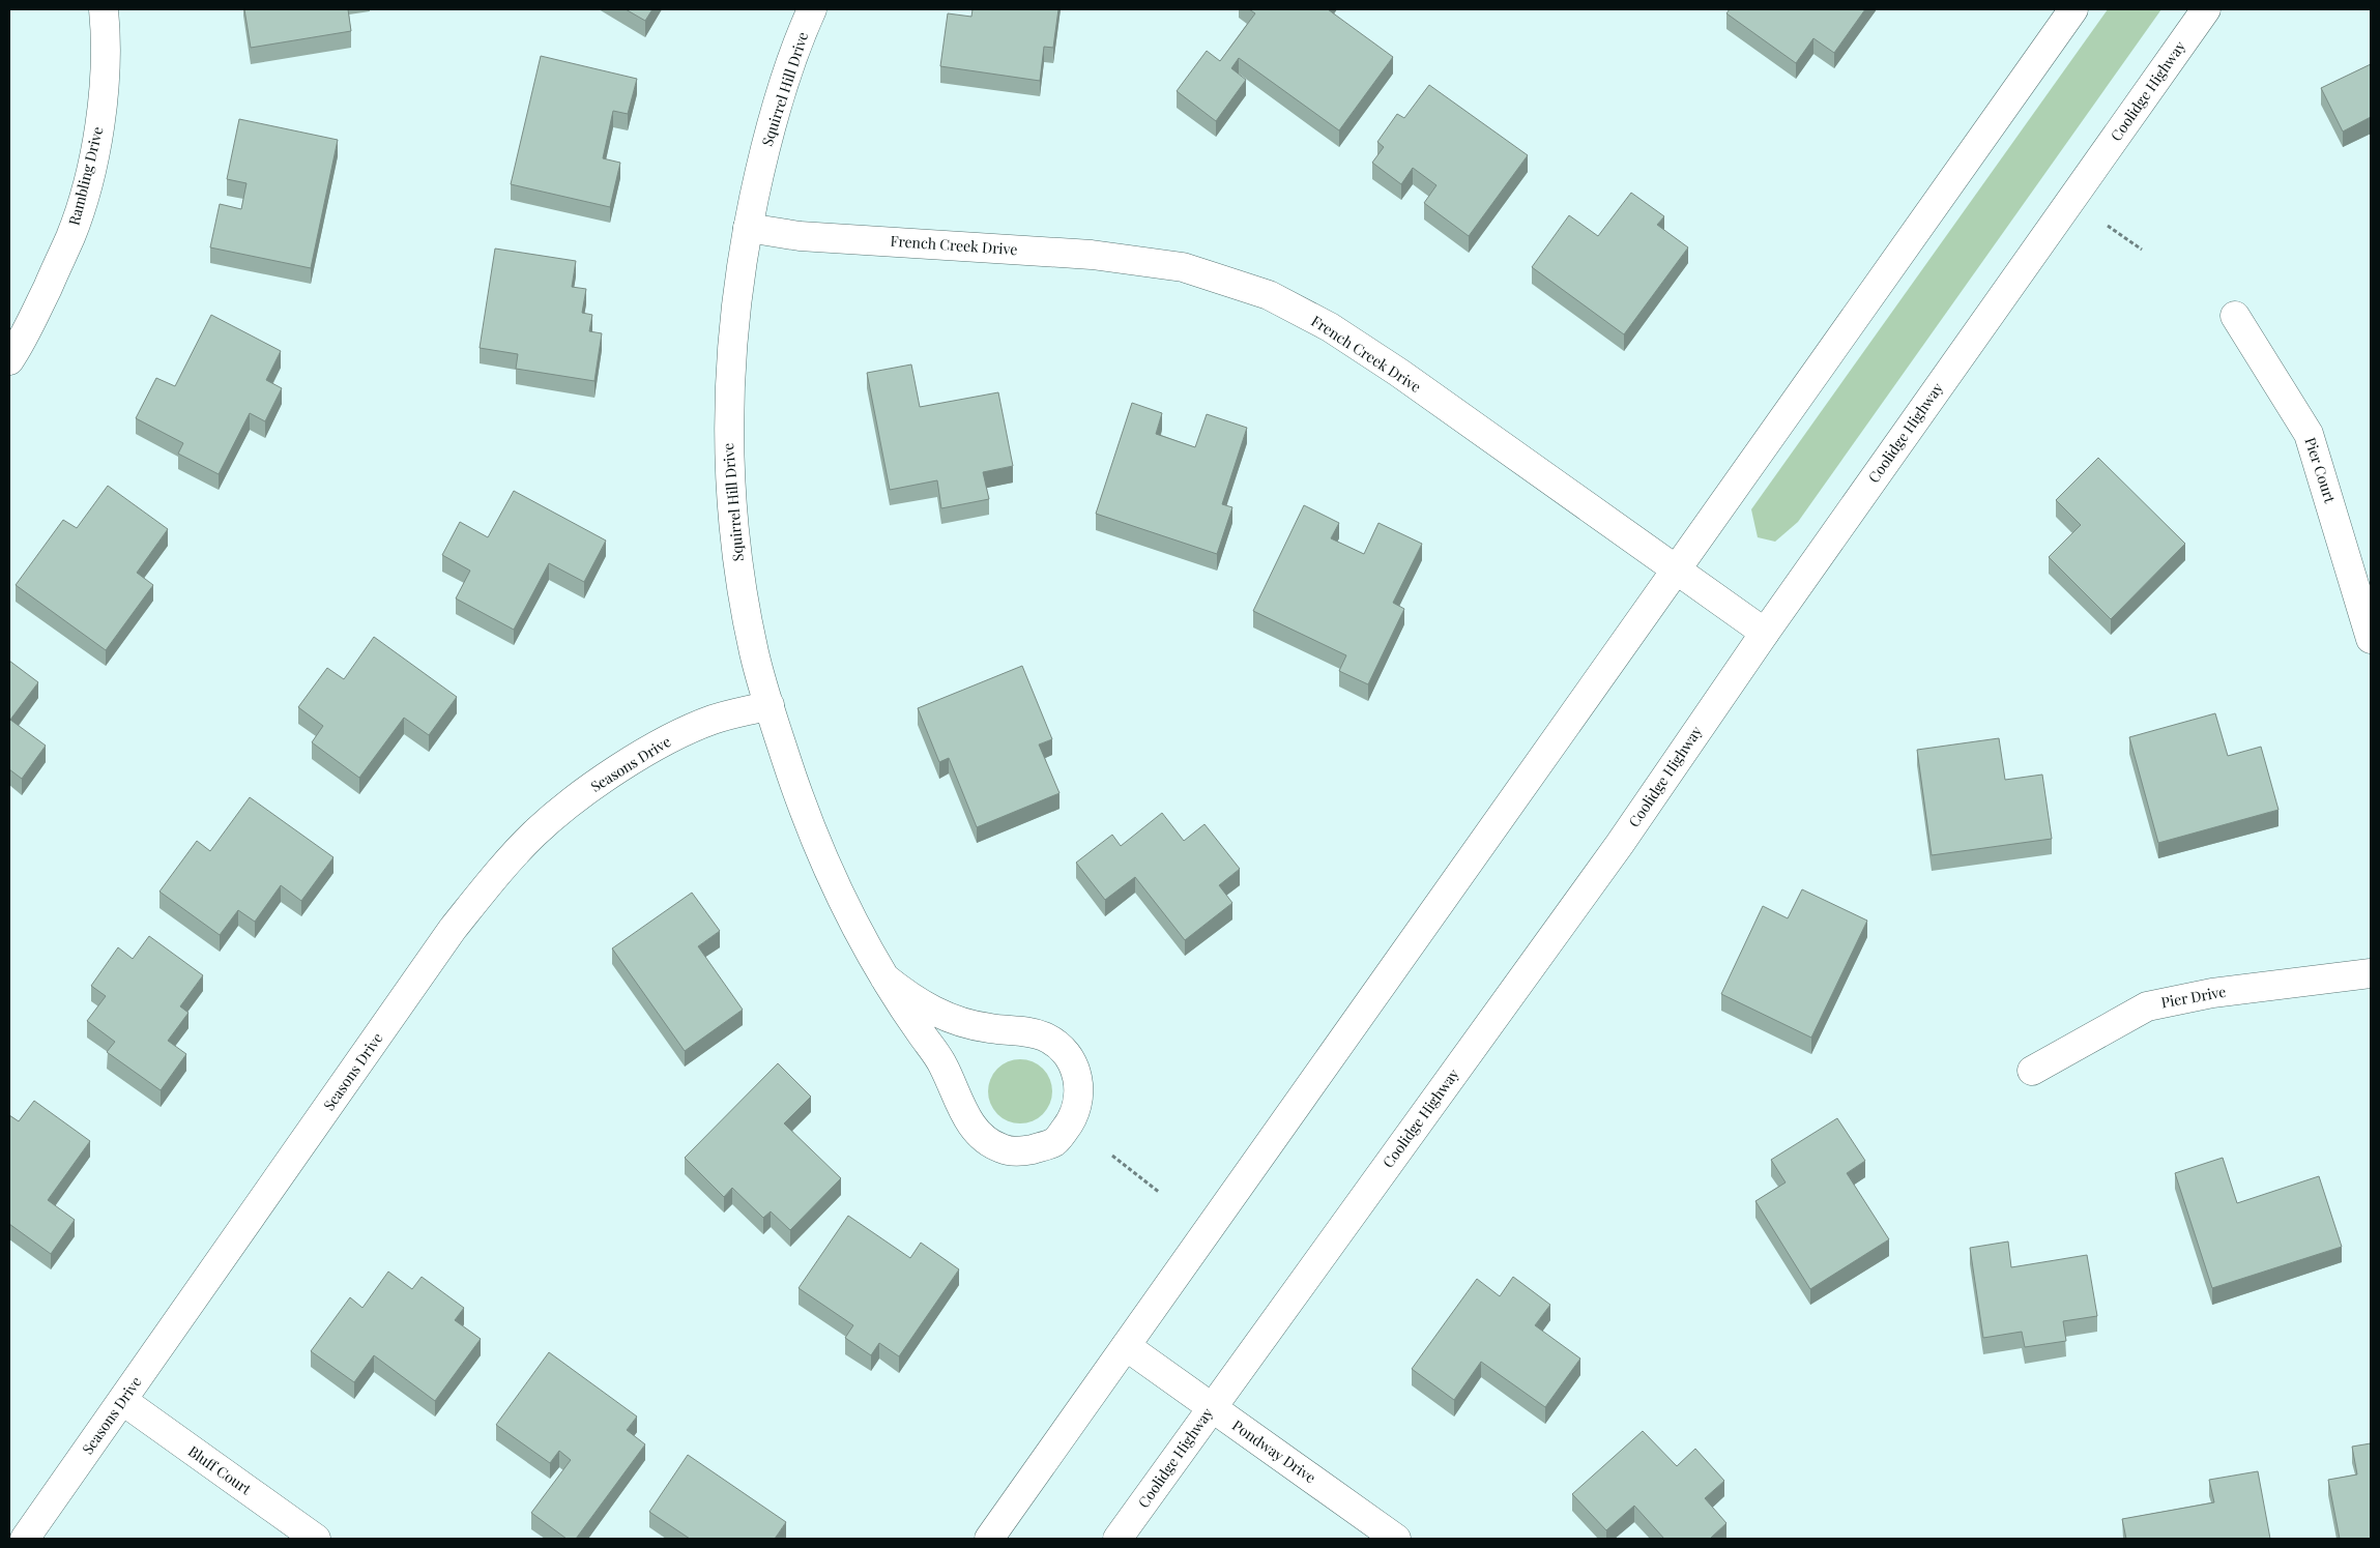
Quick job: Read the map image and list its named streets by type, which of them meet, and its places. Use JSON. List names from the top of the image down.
{
  "streets": {
    "street": [
      "Squirrel Hill Drive",
      "Coolidge Highway",
      "Rambling Drive",
      "French Creek Drive",
      "Pier Court",
      "Seasons Drive",
      "Pier Drive",
      "Pondway Drive",
      "Bluff Court"
    ]
  },
  "crossings": [
    ["Squirrel Hill Drive", "French Creek Drive"],
    ["Squirrel Hill Drive", "Seasons Drive"],
    ["Coolidge Highway", "French Creek Drive"],
    ["Coolidge Highway", "Pondway Drive"],
    ["Seasons Drive", "Bluff Court"]
  ]
}
